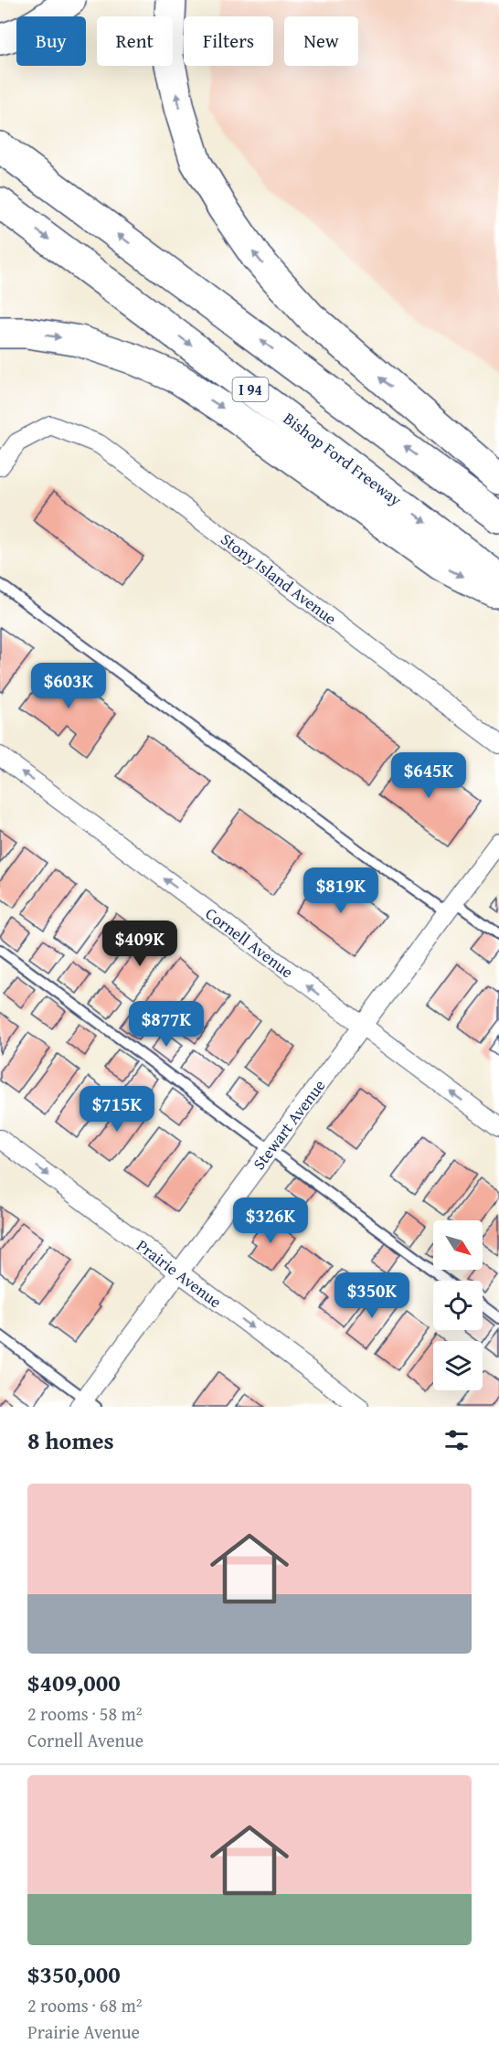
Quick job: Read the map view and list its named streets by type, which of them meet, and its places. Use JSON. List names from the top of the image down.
{
  "streets": {
    "highway": ["I 94", "Bishop Ford Freeway"],
    "street": [
      "Stony Island Avenue",
      "Cornell Avenue",
      "Stewart Avenue",
      "Prairie Avenue"
    ]
  },
  "crossings": [
    ["Cornell Avenue", "Stewart Avenue"],
    ["Stewart Avenue", "Prairie Avenue"]
  ],
  "one_way": ["Cornell Avenue", "Prairie Avenue"],
  "north": "bottom right",
  "page": {
    "chip": [
      "Buy",
      "Rent",
      "Filters",
      "New"
    ],
    "price": [
      "$603K",
      "$645K",
      "$819K",
      "$409K",
      "$877K",
      "$715K",
      "$326K",
      "$350K"
    ],
    "heading": "8 homes",
    "list": [
      {
        "name": "$409,000",
        "note": "2 rooms · 58 m² · Cornell Avenue"
      },
      {
        "name": "$350,000",
        "note": "2 rooms · 68 m² · Prairie Avenue"
      }
    ]
  }
}
